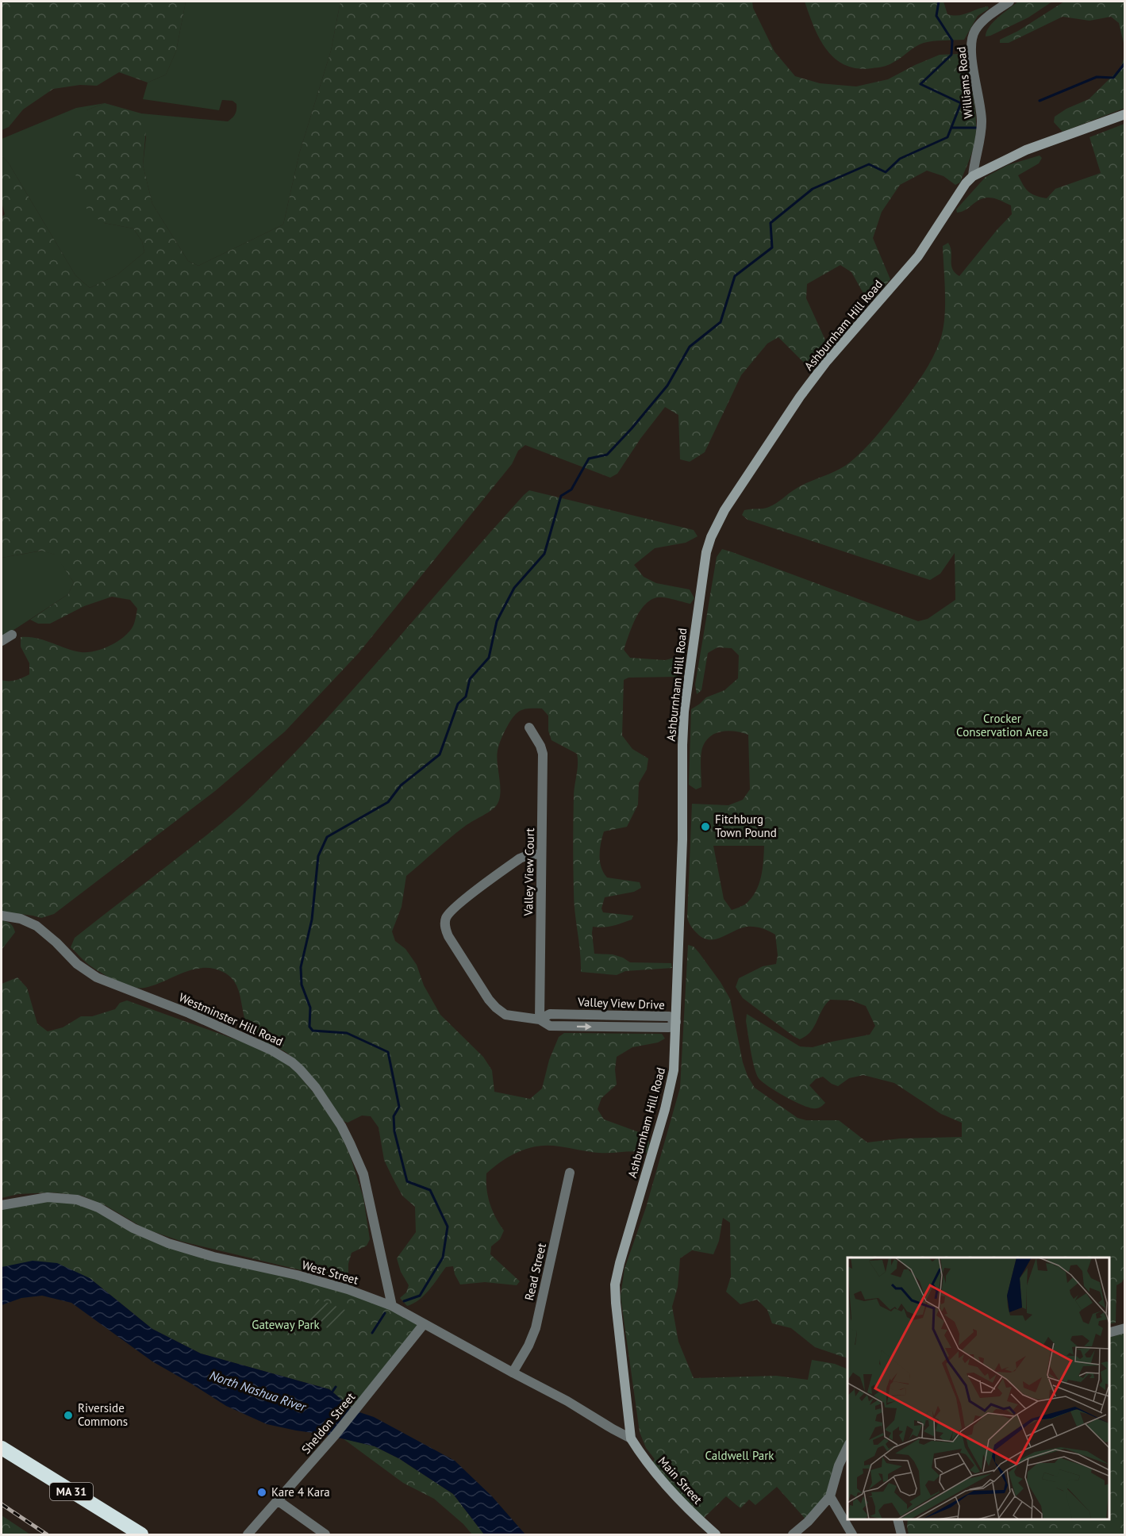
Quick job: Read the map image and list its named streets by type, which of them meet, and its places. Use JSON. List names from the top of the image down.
{
  "streets": {
    "highway": ["MA 31"],
    "street": [
      "Williams Road",
      "Ashburnham Hill Road",
      "Valley View Court",
      "Valley View Drive",
      "Westminster Hill Road",
      "Read Street",
      "West Street",
      "Sheldon Street",
      "Main Street"
    ]
  },
  "crossings": [
    ["Williams Road", "Ashburnham Hill Road"],
    ["Ashburnham Hill Road", "Valley View Drive"],
    ["Ashburnham Hill Road", "West Street"],
    ["Ashburnham Hill Road", "Main Street"],
    ["Valley View Court", "Valley View Drive"],
    ["Westminster Hill Road", "West Street"],
    ["Read Street", "West Street"],
    ["West Street", "Sheldon Street"],
    ["West Street", "Main Street"]
  ],
  "water": ["North Nashua River"],
  "parks": ["Crocker Conservation Area", "Gateway Park", "Caldwell Park"],
  "places": ["Fitchburg Town Pound", "Riverside Commons", "Kare 4 Kara"]
}
